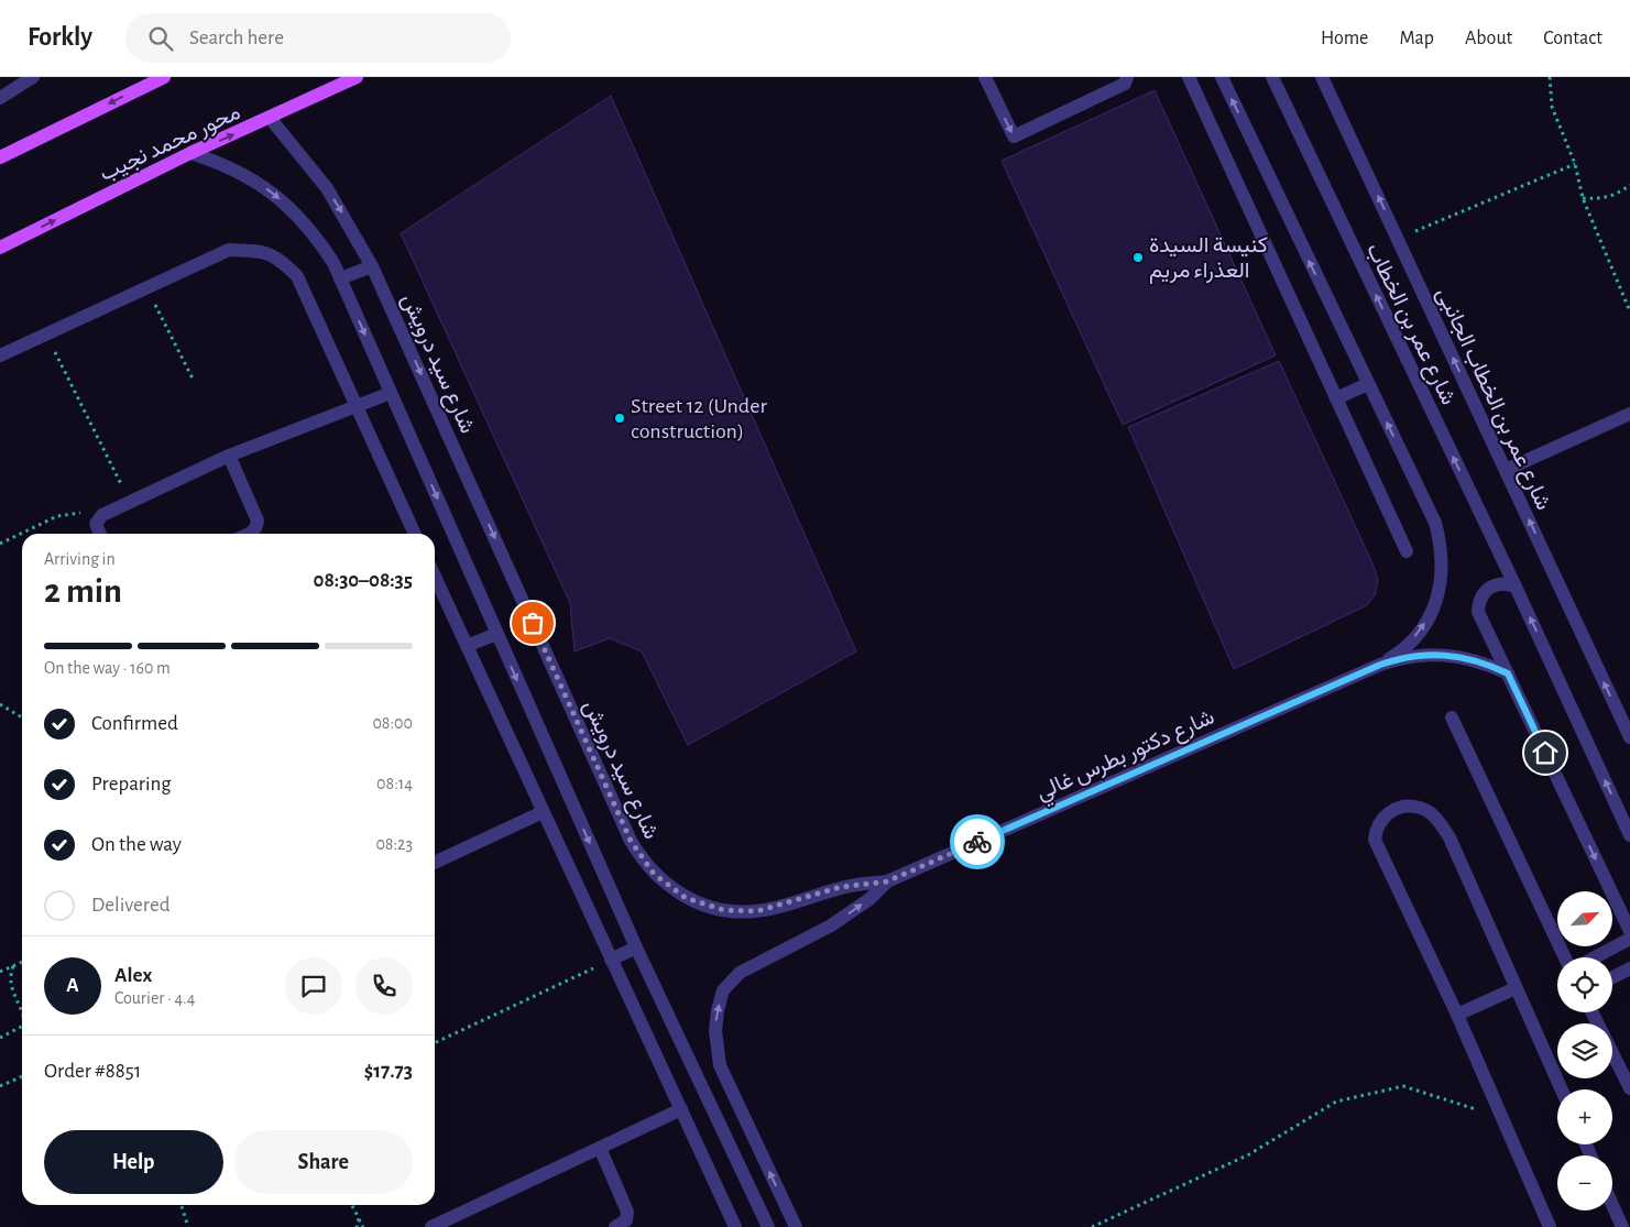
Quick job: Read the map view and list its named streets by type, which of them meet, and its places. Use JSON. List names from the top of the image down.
{
  "streets": {
    "main road": ["محور محمد نجيب"],
    "street": [
      "شارع عمر بن الخطاب",
      "شارع سيد درويش",
      "شارع عمر بن الخطاب الجانبى",
      "شارع دكتور بطرس غالي"
    ]
  },
  "crossings": [
    ["محور محمد نجيب", "شارع سيد درويش"],
    ["شارع سيد درويش", "شارع دكتور بطرس غالي"]
  ],
  "places": ["كنيسة السيدة العذراء مريم", "Street 12 (Under construction)"],
  "north": "top right",
  "page": {
    "header": "Forkly",
    "search": "Search here",
    "nav": [
      "Home",
      "Map",
      "About",
      "Contact"
    ],
    "heading": ["2 min", "Arriving in", "08:30–08:35"],
    "panel": [
      "Alex",
      "Courier · 4.4",
      "Order #8851",
      "$17.73"
    ],
    "bar": "On the way · 160 m",
    "list": [
      ["Confirmed", "08:00"],
      ["Preparing", "08:14"],
      ["On the way", "08:23"],
      "Delivered"
    ],
    "map_buttons": ["+", "−"],
    "round": "A",
    "buttons": ["Help", "Share"]
  }
}
